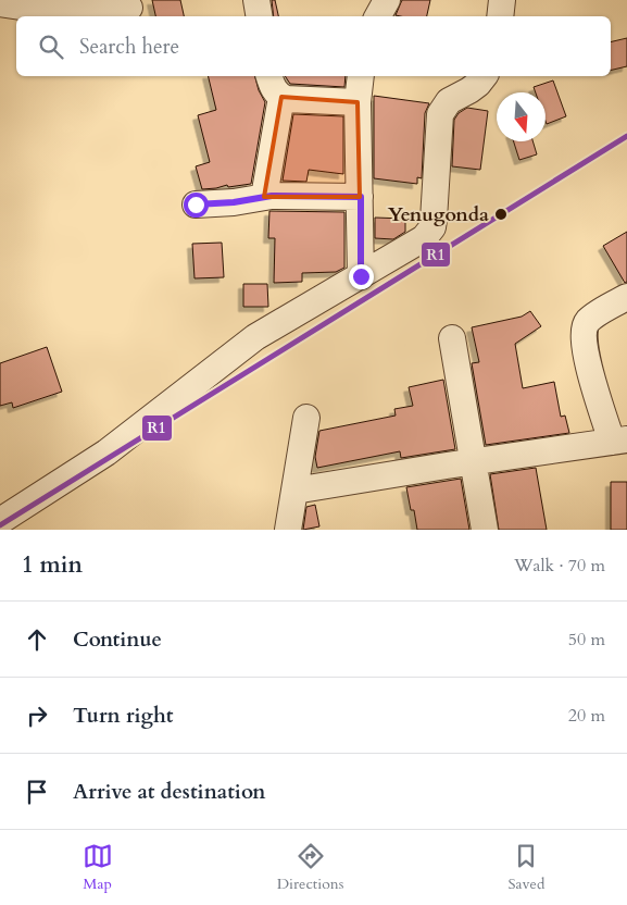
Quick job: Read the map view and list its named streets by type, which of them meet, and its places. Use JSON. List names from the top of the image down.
{
  "places": ["Yenugonda"],
  "lines": ["transit line R1"],
  "north": "bottom",
  "page": {
    "search": "Search here",
    "heading": ["1 min", "Walk · 70 m"],
    "list": [
      ["Continue", "50 m"],
      ["Turn right", "20 m"],
      "Arrive at destination"
    ],
    "nav": ["Map", "Directions", "Saved"]
  }
}
